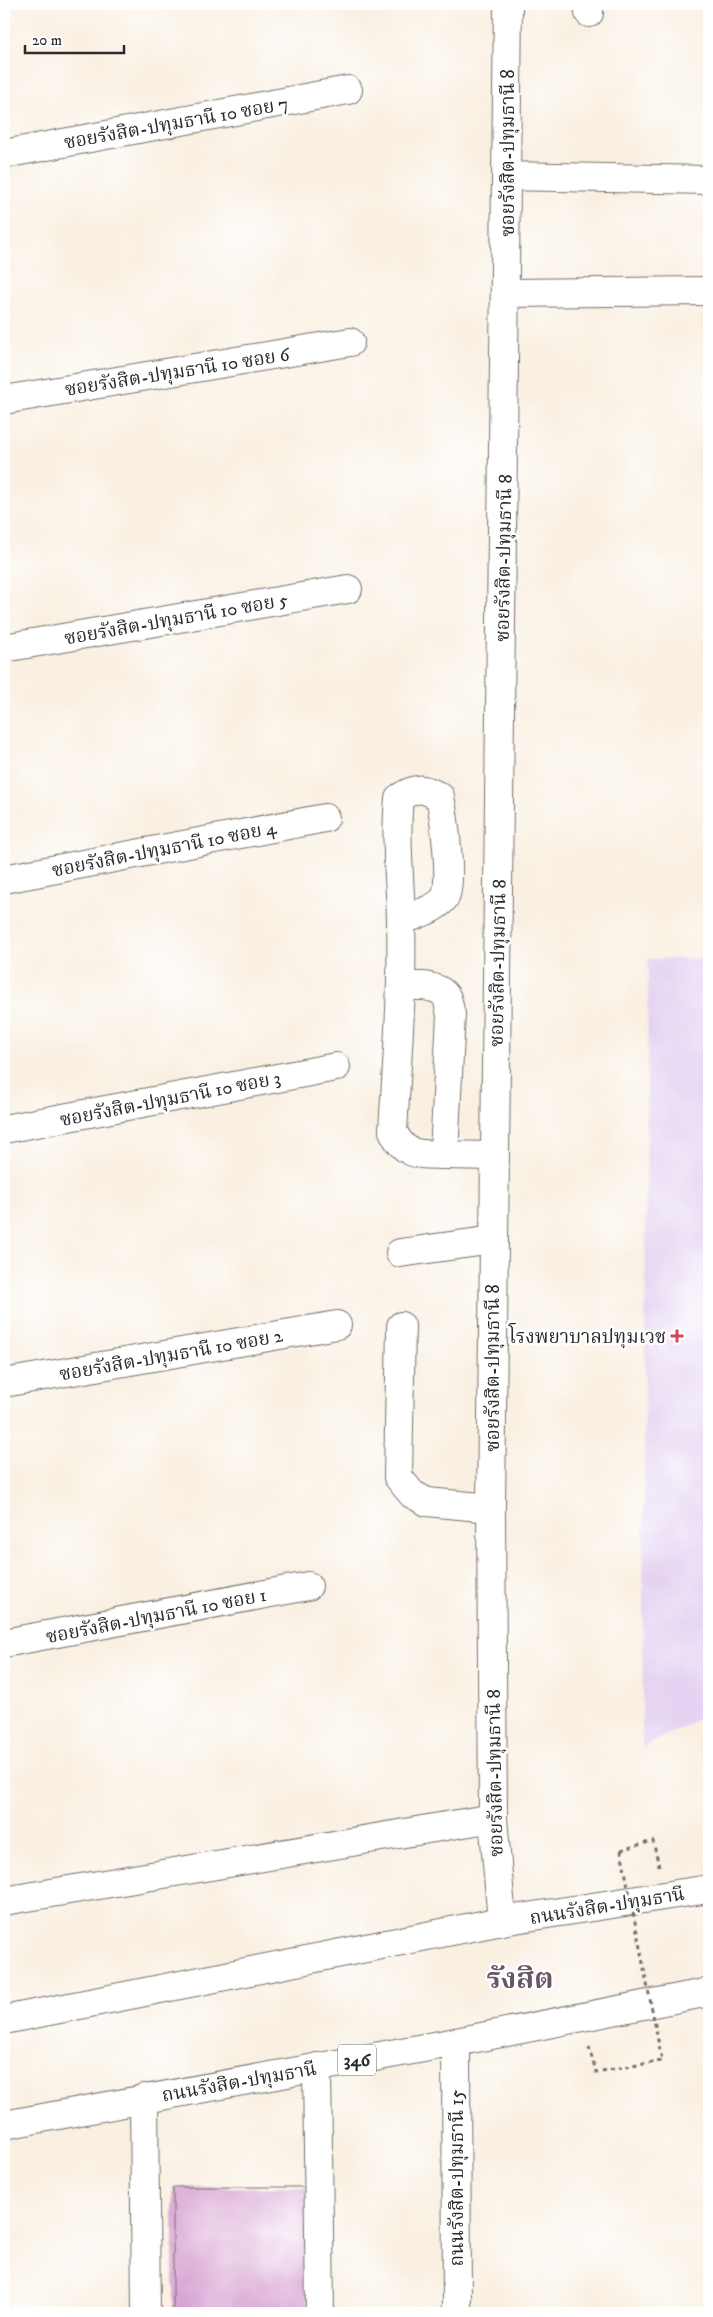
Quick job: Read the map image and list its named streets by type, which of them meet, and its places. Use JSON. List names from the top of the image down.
{
  "streets": {
    "street": [
      "ซอยรังสิต-ปทุมธานี 10 ซอย 7",
      "ซอยรังสิต-ปทุมธานี 8",
      "ซอยรังสิต-ปทุมธานี 10 ซอย 6",
      "ซอยรังสิต-ปทุมธานี 10 ซอย 5",
      "ซอยรังสิต-ปทุมธานี 10 ซอย 4",
      "ซอยรังสิต-ปทุมธานี 10 ซอย 3",
      "ซอยรังสิต-ปทุมธานี 10 ซอย 2",
      "ซอยรังสิต-ปทุมธานี 10 ซอย 1",
      "ถนนรังสิต-ปทุมธานี",
      "346",
      "ถนนรังสิต-ปทุมธานี 15"
    ]
  },
  "crossings": [
    ["ซอยรังสิต-ปทุมธานี 8", "ถนนรังสิต-ปทุมธานี"],
    ["ถนนรังสิต-ปทุมธานี", "ถนนรังสิต-ปทุมธานี 15"]
  ],
  "districts": ["รังสิต"],
  "places": {
    "health": ["โรงพยาบาลปทุมเวช"]
  },
  "scale_bar": "20 m"
}
